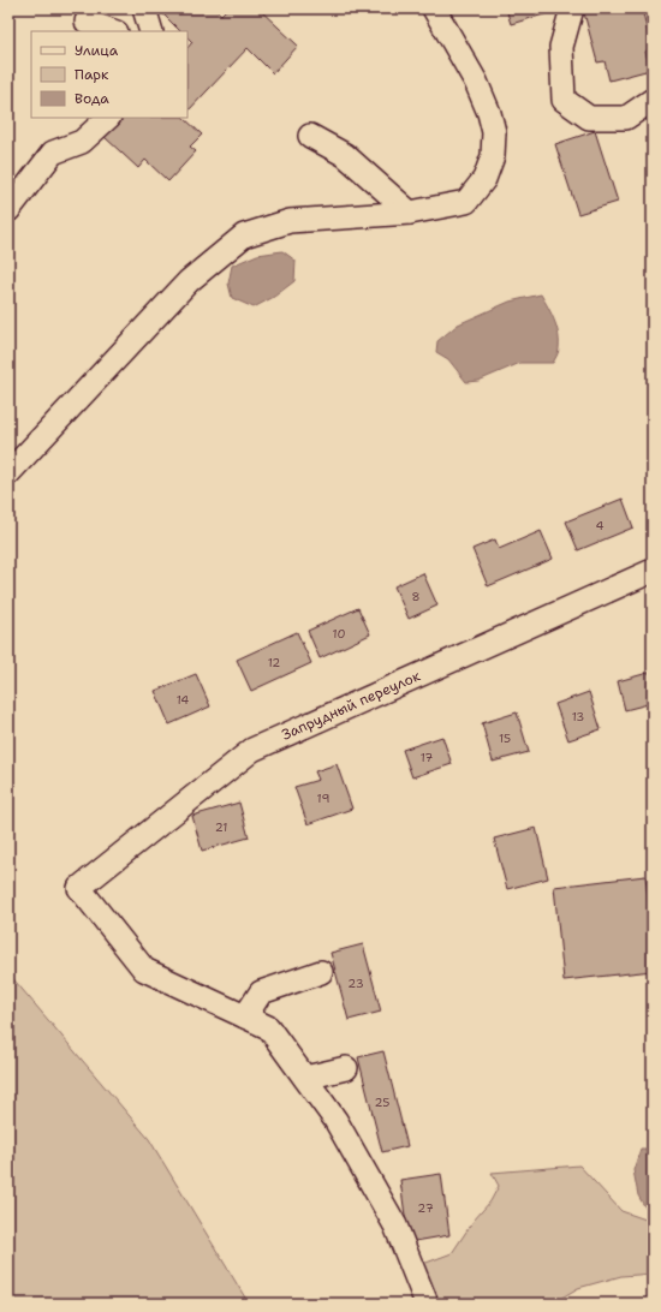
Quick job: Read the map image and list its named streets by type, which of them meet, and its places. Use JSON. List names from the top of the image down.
{
  "streets": {
    "street": ["Запрудный переулок"]
  },
  "house_numbers": [
    "4",
    "8",
    "10",
    "12",
    "14",
    "13",
    "15",
    "17",
    "19",
    "21",
    "23",
    "25",
    "27"
  ],
  "legend": ["Улица", "Парк", "Вода"]
}
